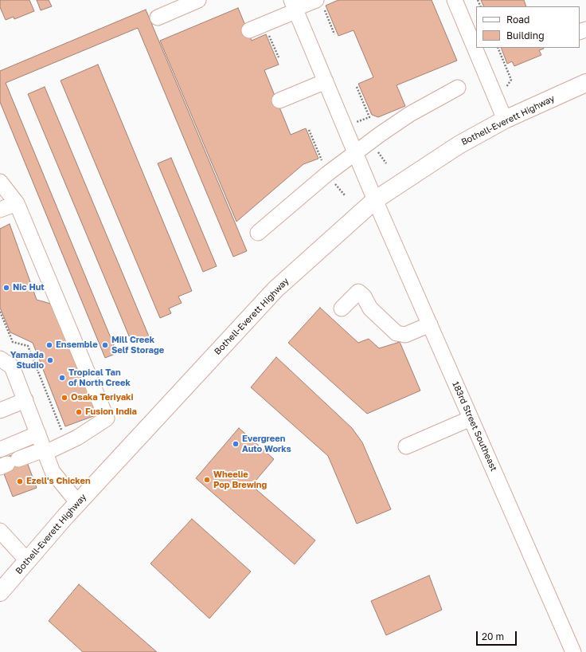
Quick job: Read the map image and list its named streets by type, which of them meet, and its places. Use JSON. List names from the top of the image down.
{
  "streets": {
    "main road": ["Bothell-Everett Highway"],
    "street": ["183rd Street Southeast"]
  },
  "crossings": [
    ["Bothell-Everett Highway", "183rd Street Southeast"]
  ],
  "places": [
    "Nic Hut",
    "Ensemble",
    "Mill Creek Self Storage",
    "Yamada Studio",
    "Tropical Tan of North Creek",
    "Osaka Teriyaki",
    "Fusion India",
    "Evergreen Auto Works",
    "Wheelie Pop Brewing",
    "Ezell's Chicken"
  ],
  "legend": ["Road", "Building"],
  "scale_bar": "20 m"
}
